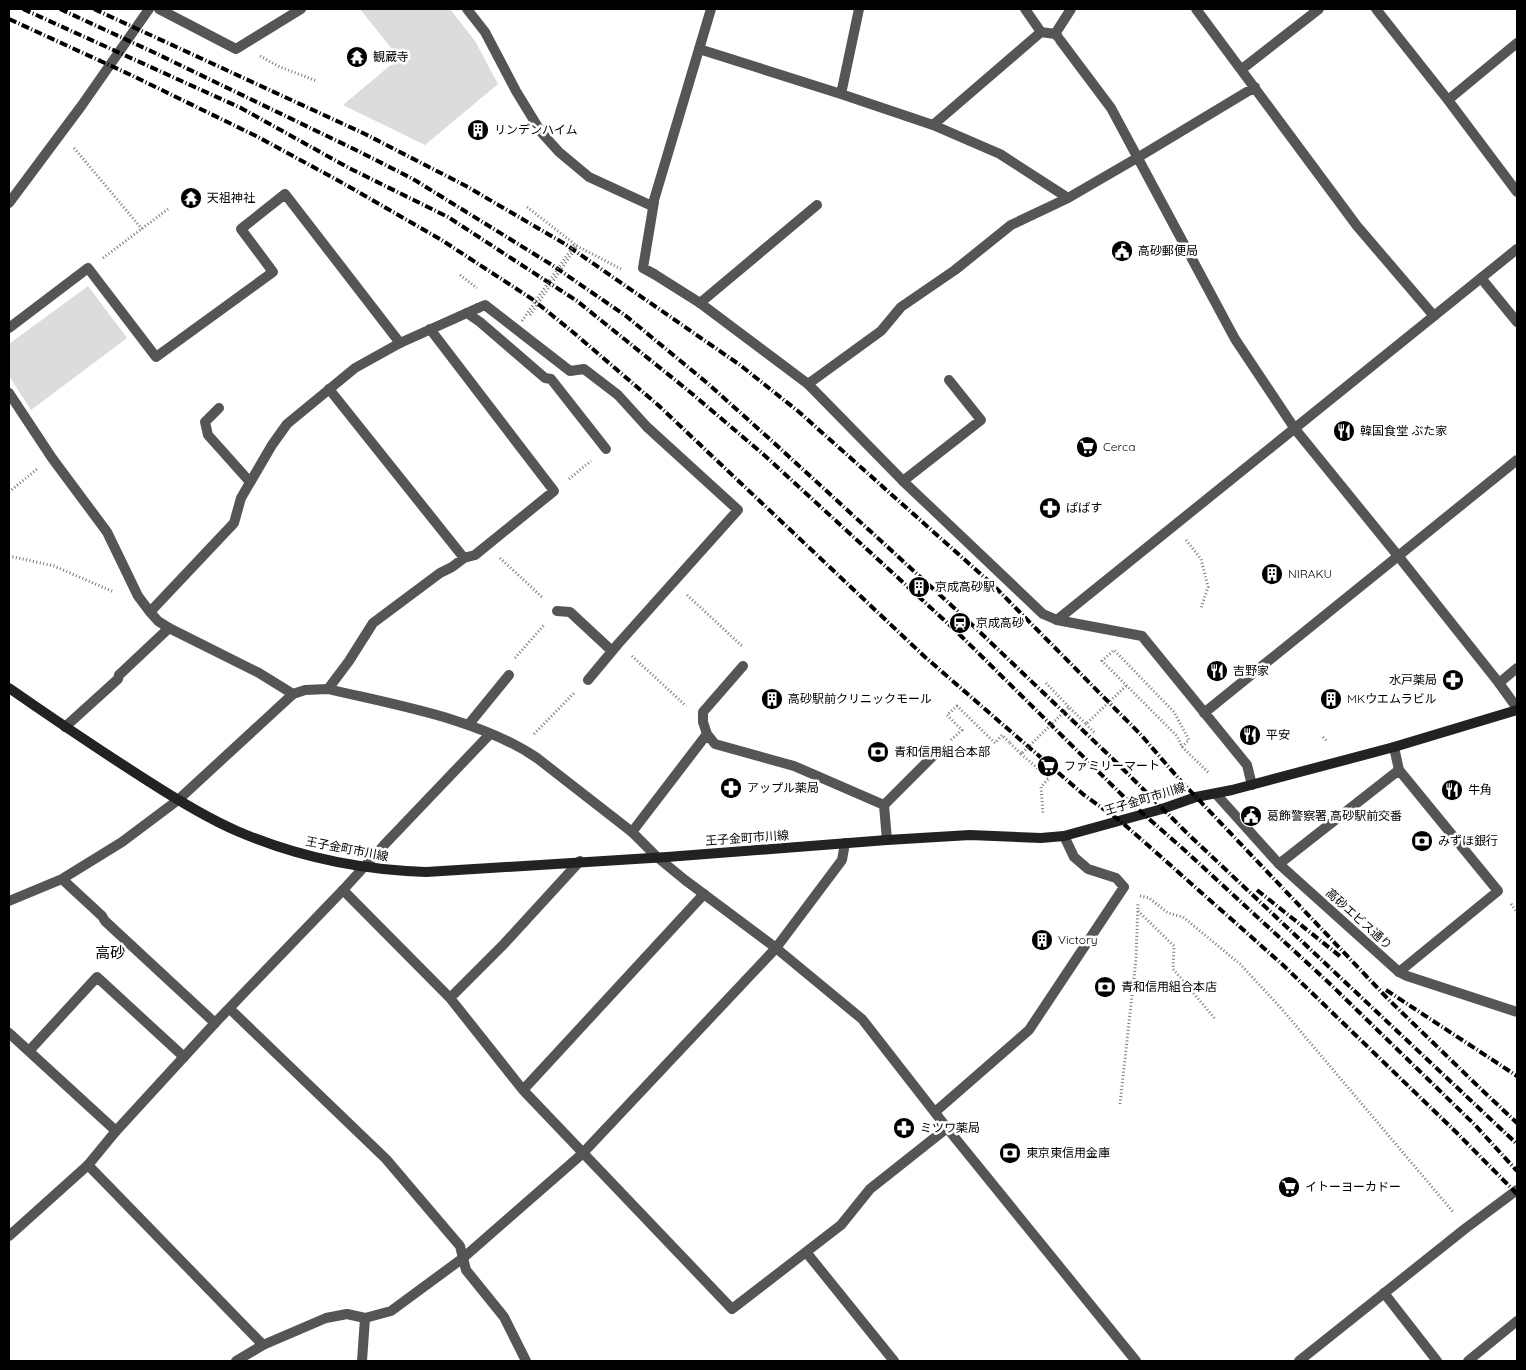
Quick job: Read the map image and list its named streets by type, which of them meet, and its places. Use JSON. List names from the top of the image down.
{
  "streets": {
    "main road": ["王子金町市川線"],
    "street": ["高砂エビス通り"]
  },
  "crossings": [
    ["王子金町市川線", "高砂エビス通り"]
  ],
  "districts": ["高砂"],
  "places": {
    "temple": ["観蔵寺", "天祖神社"],
    "building": [
      "リンデンハイム",
      "NIRAKU",
      "京成高砂駅",
      "高砂駅前クリニックモール",
      "MKウエムラビル",
      "Victory"
    ],
    "public building": ["高砂郵便局", "葛飾警察署 高砂駅前交番"],
    "restaurant": [
      "韓国食堂 ぶた家",
      "吉野家",
      "平安",
      "牛角"
    ],
    "supermarket": ["Cerca", "ファミリーマート", "イトーヨーカドー"],
    "pharmacy": [
      "ぱぱす",
      "水戸薬局",
      "アップル薬局",
      "ミツワ薬局"
    ],
    "station": ["京成高砂"],
    "bank": [
      "青和信用組合本部",
      "みずほ銀行",
      "青和信用組合本店",
      "東京東信用金庫"
    ]
  }
}
